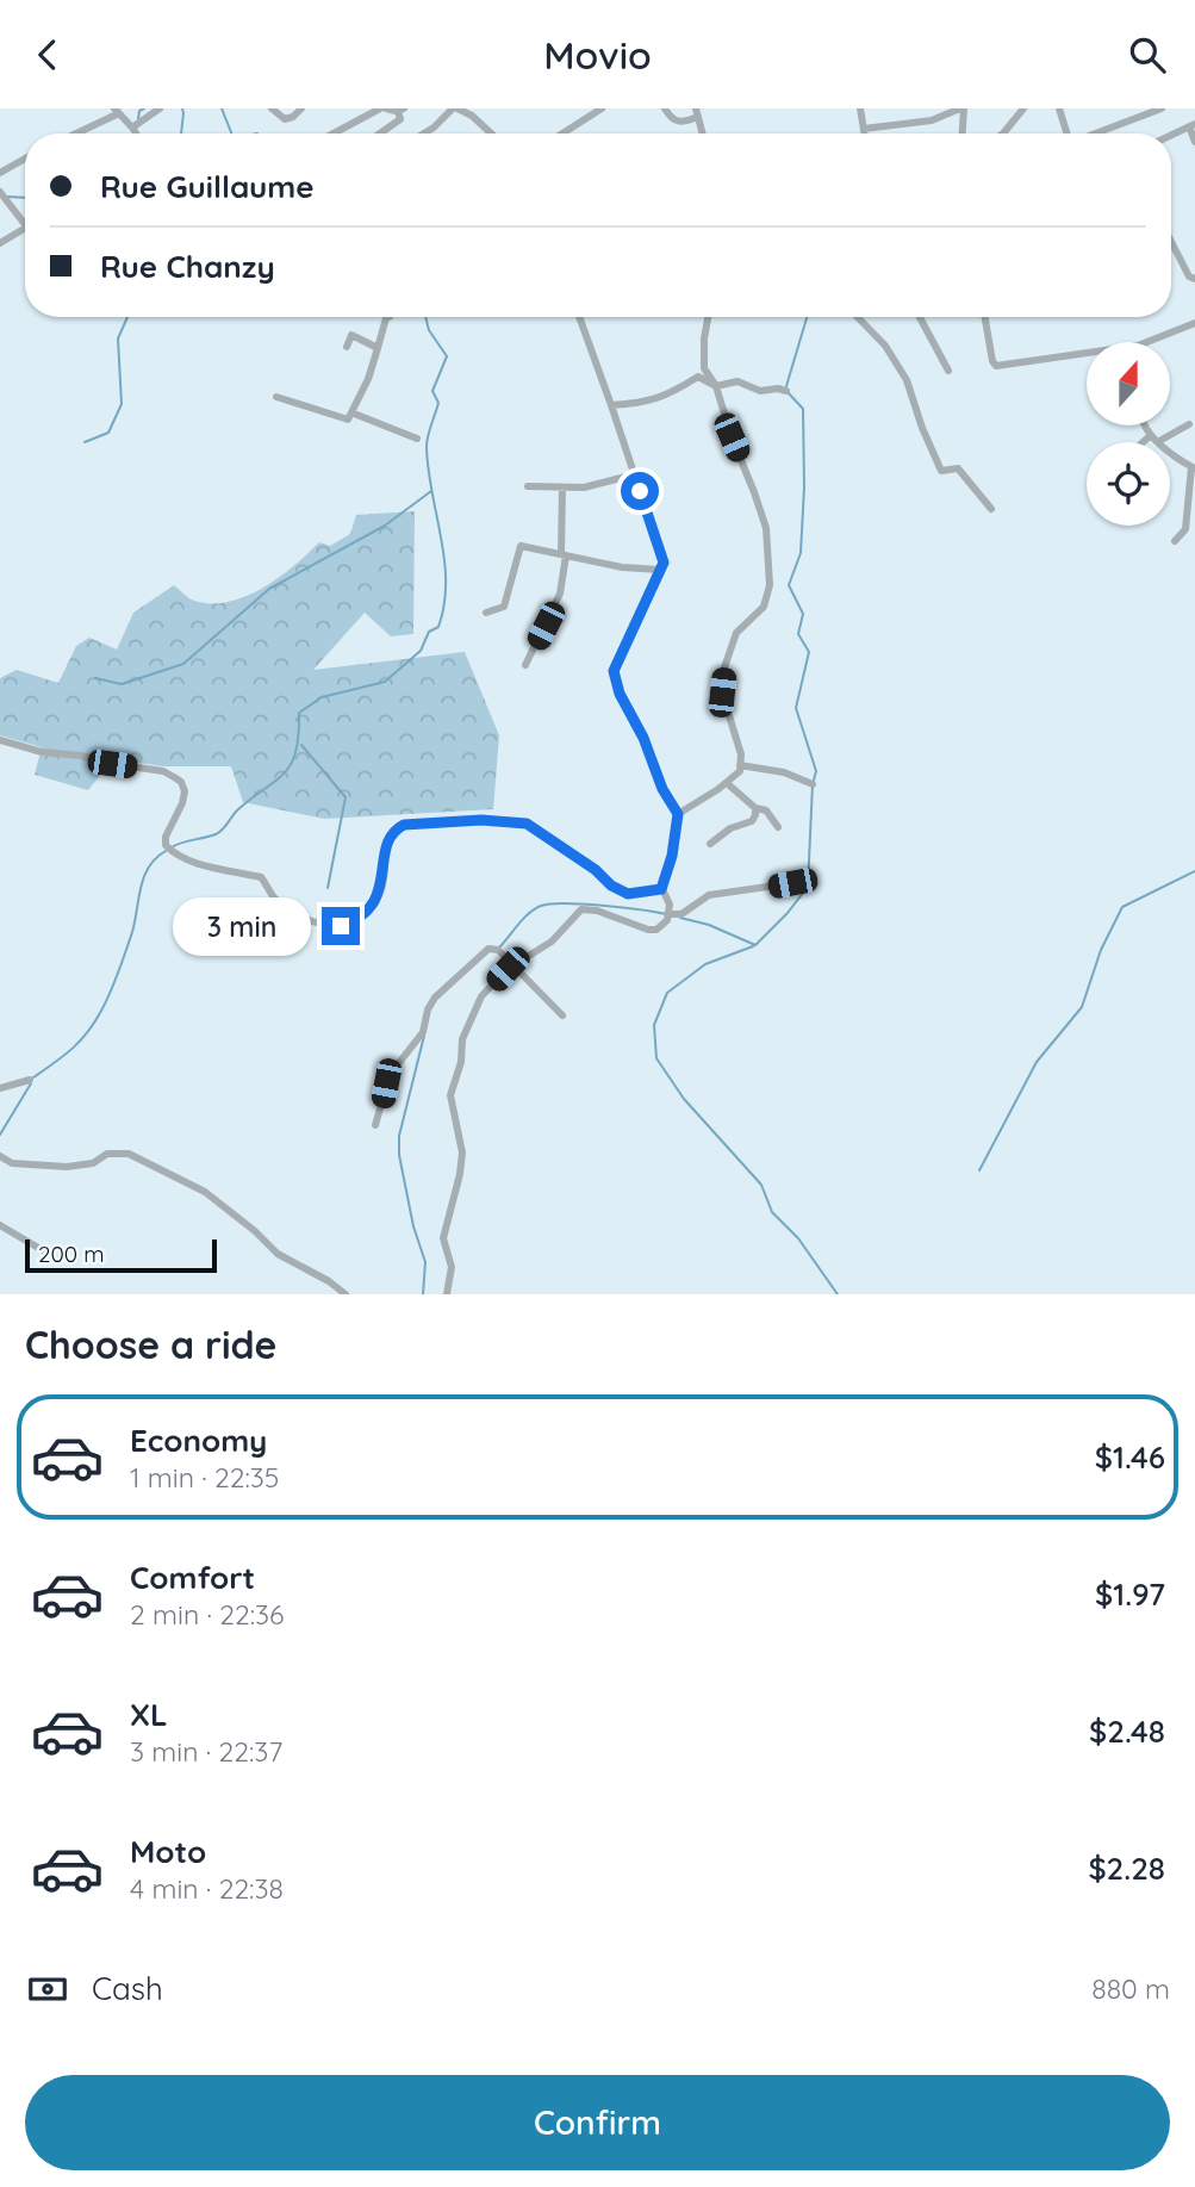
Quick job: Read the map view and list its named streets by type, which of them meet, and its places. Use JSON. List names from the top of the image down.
{
  "scale_bar": "200 m",
  "north": "top",
  "page": {
    "header": "Movio",
    "banner": ["Rue Guillaume", "Rue Chanzy"],
    "bubble": "3 min",
    "scale": "200 m",
    "heading": "Choose a ride",
    "list": [
      {
        "name": "Economy",
        "note": "1 min · 22:35",
        "value": "$1.46"
      },
      {
        "name": "Comfort",
        "note": "2 min · 22:36",
        "value": "$1.97"
      },
      {
        "name": "XL",
        "note": "3 min · 22:37",
        "value": "$2.48"
      },
      {
        "name": "Moto",
        "note": "4 min · 22:38",
        "value": "$2.28"
      }
    ],
    "pay": ["Cash", "880 m"],
    "buttons": "Confirm"
  }
}
